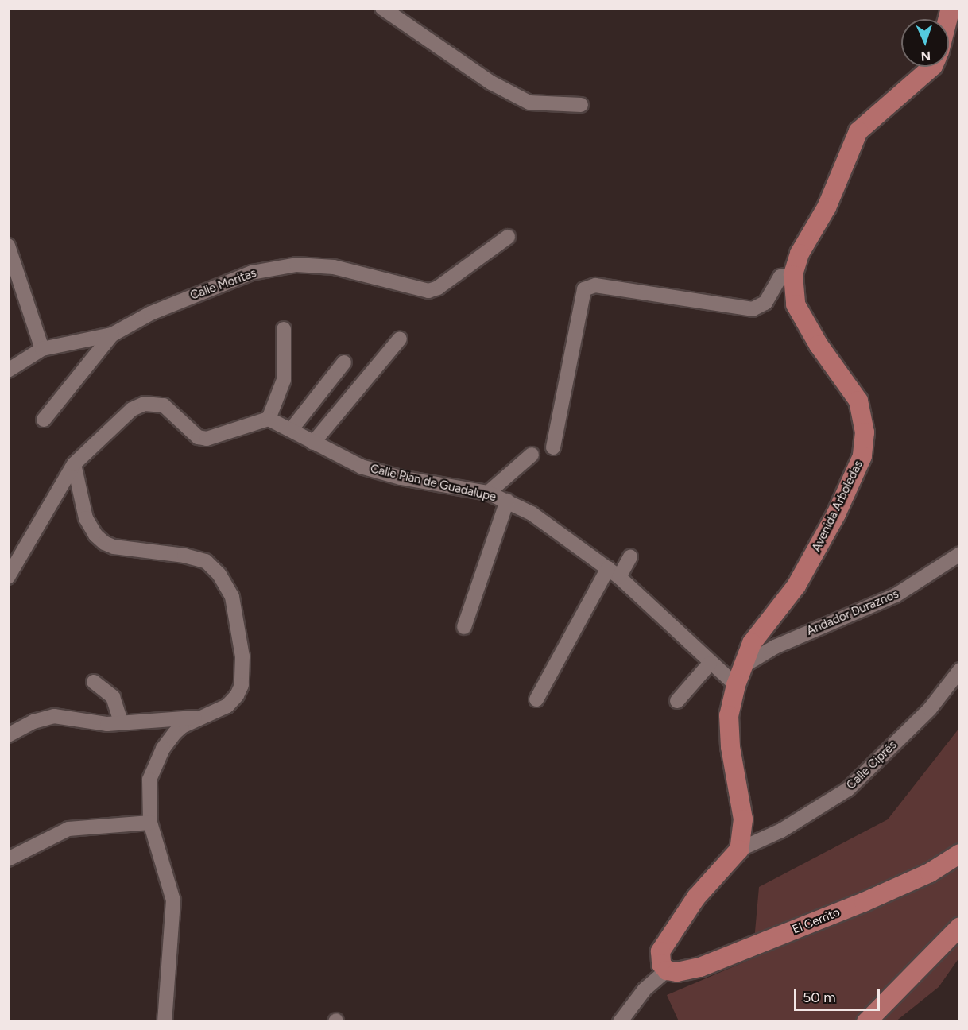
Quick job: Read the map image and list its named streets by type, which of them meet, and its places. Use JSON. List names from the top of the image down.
{
  "streets": {
    "main road": ["Avenida Arboledas", "El Cerrito"],
    "street": [
      "Calle Moritas",
      "Calle Plan de Guadalupe",
      "Andador Duraznos",
      "Calle Ciprés"
    ]
  },
  "crossings": [
    ["Calle Plan de Guadalupe", "Avenida Arboledas"],
    ["Avenida Arboledas", "Andador Duraznos"],
    ["Avenida Arboledas", "Calle Ciprés"]
  ],
  "scale_bar": "50 m",
  "north": "bottom"
}
